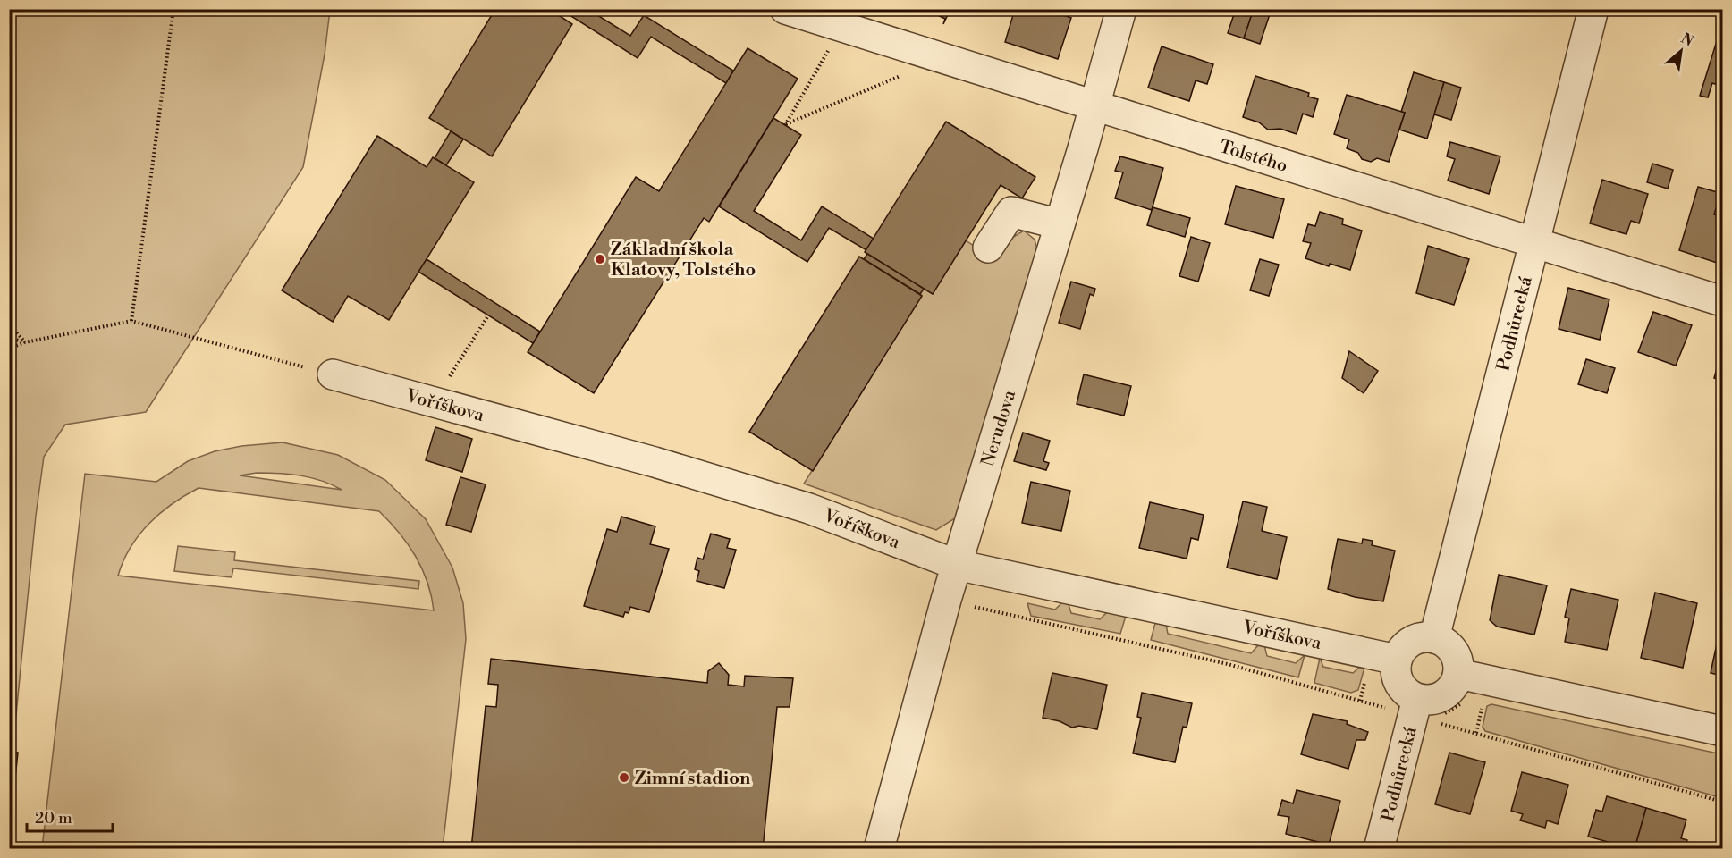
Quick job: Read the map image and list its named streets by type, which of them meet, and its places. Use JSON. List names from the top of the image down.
{
  "streets": {
    "street": [
      "Tolstého",
      "Podhůrecká",
      "Voříškova",
      "Nerudova"
    ]
  },
  "crossings": [
    ["Tolstého", "Podhůrecká"],
    ["Tolstého", "Nerudova"],
    ["Podhůrecká", "Voříškova"],
    ["Voříškova", "Nerudova"]
  ],
  "places": ["Základní škola Klatovy, Tolstého", "Zimní stadion"],
  "scale_bar": "20 m",
  "north": "top right"
}
